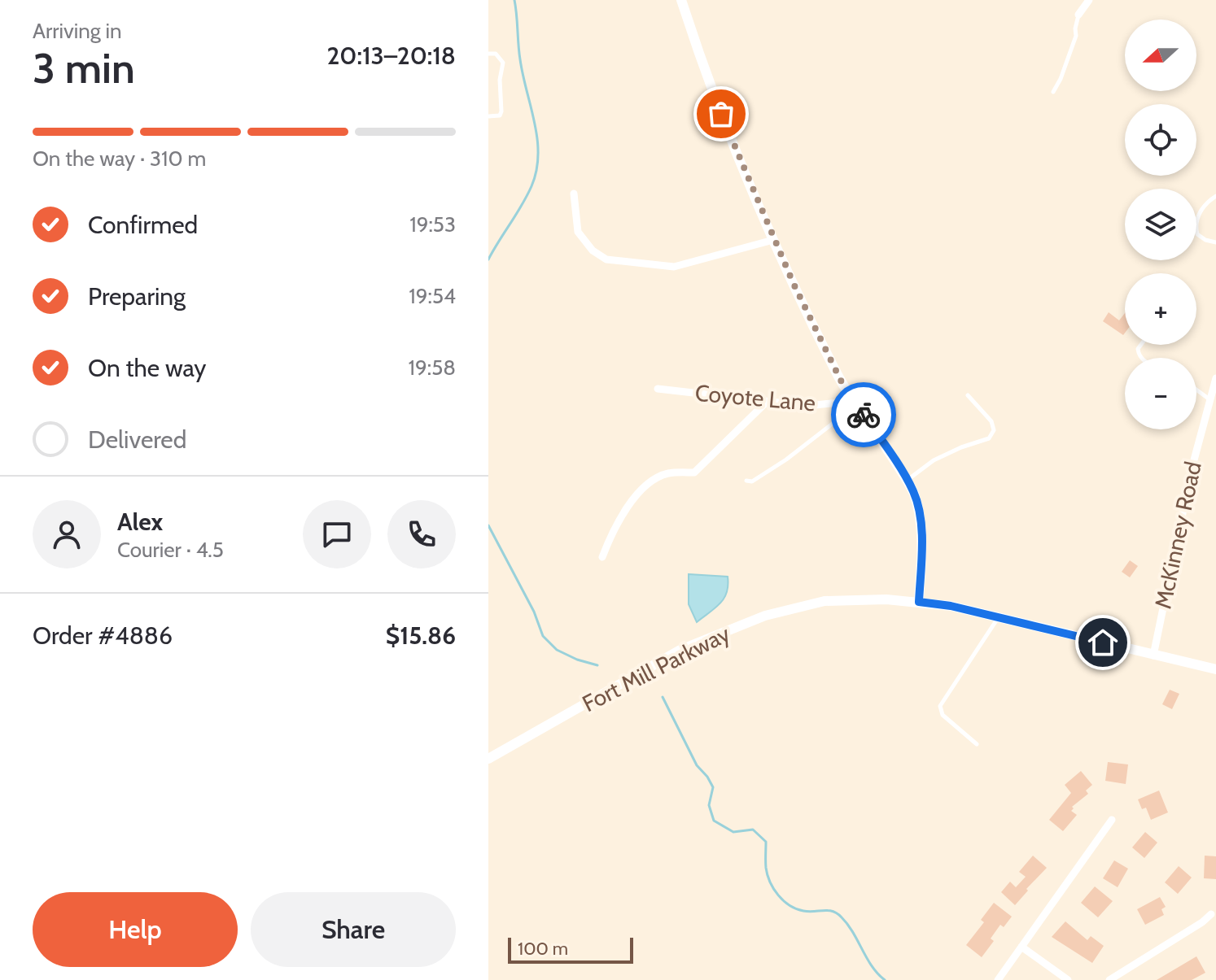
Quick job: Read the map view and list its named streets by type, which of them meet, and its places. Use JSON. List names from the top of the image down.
{
  "streets": {
    "main road": ["Fort Mill Parkway"],
    "street": ["Coyote Lane", "McKinney Road"]
  },
  "crossings": [
    ["McKinney Road", "Fort Mill Parkway"]
  ],
  "scale_bar": "100 m",
  "north": "left",
  "page": {
    "heading": ["3 min", "Arriving in", "20:13–20:18"],
    "panel": [
      "Alex",
      "Courier · 4.5",
      "Order #4886",
      "$15.86"
    ],
    "map_buttons": ["+", "−"],
    "bar": "On the way · 310 m",
    "list": [
      ["Confirmed", "19:53"],
      ["Preparing", "19:54"],
      ["On the way", "19:58"],
      "Delivered"
    ],
    "buttons": ["Help", "Share"],
    "scale": "100 m"
  }
}
